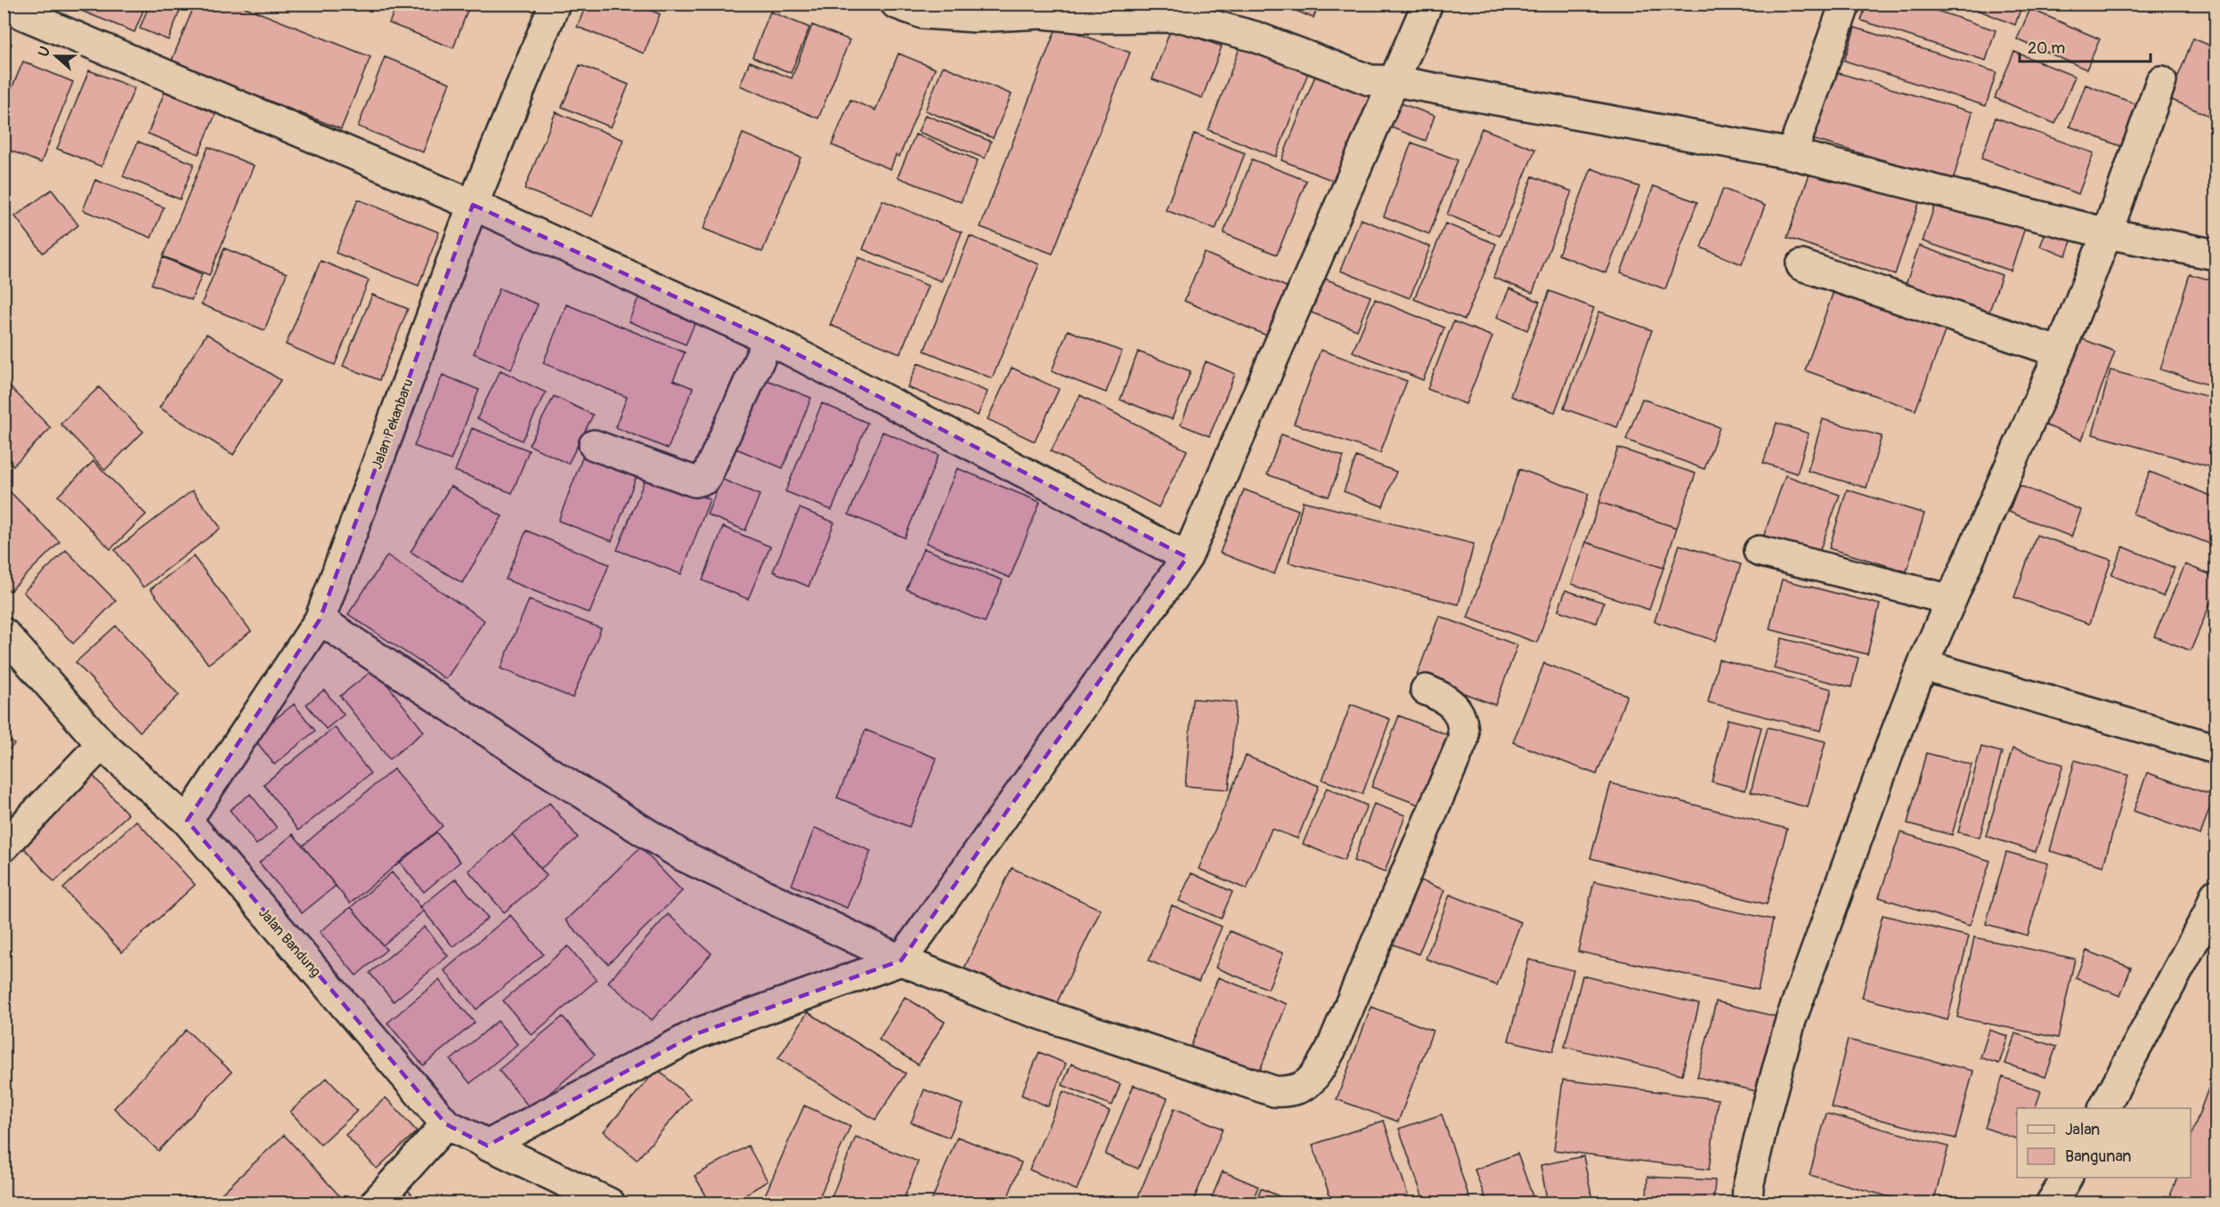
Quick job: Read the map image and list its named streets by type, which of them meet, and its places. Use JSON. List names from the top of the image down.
{
  "streets": {
    "street": ["Jalan Pekanbaru", "Jalan Bandung"]
  },
  "crossings": [
    ["Jalan Pekanbaru", "Jalan Bandung"]
  ],
  "legend": ["Jalan", "Bangunan"],
  "scale_bar": "20 m",
  "north": "left"
}
